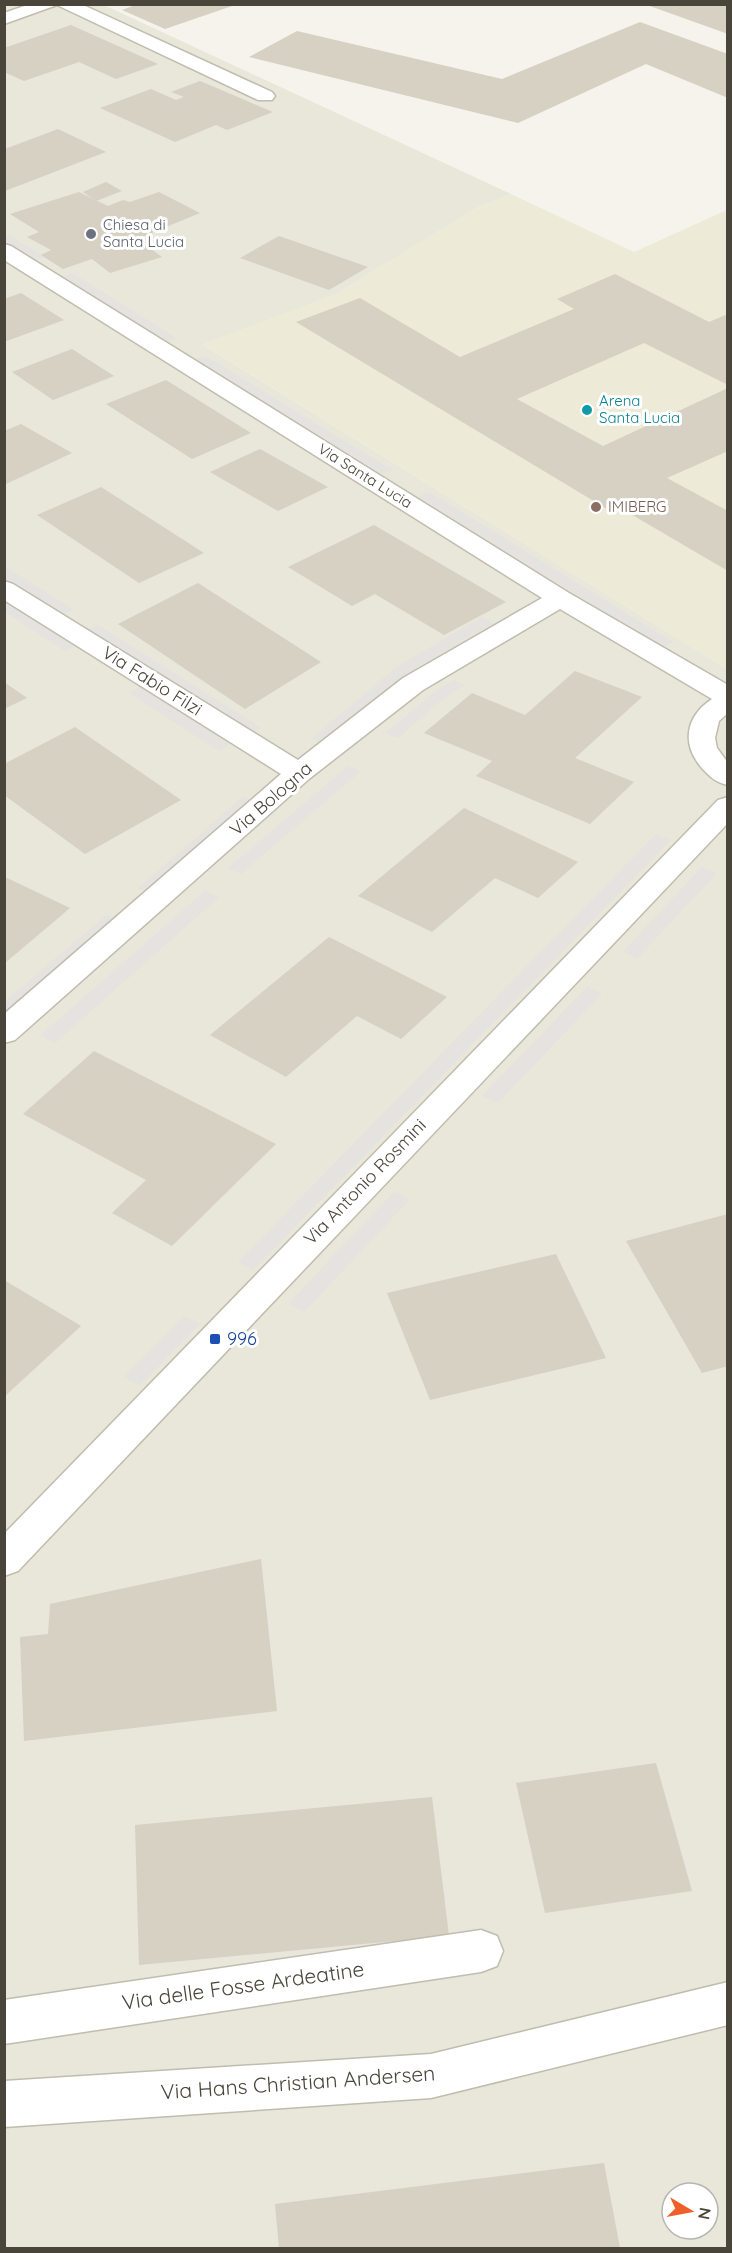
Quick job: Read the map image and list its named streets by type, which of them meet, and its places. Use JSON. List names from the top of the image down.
{
  "streets": {
    "street": [
      "Via Santa Lucia",
      "Via Fabio Filzi",
      "Via Bologna",
      "Via Antonio Rosmini",
      "Via delle Fosse Ardeatine",
      "Via Hans Christian Andersen"
    ]
  },
  "crossings": [
    ["Via Santa Lucia", "Via Bologna"],
    ["Via Fabio Filzi", "Via Bologna"]
  ],
  "places": {
    "other": ["Chiesa di Santa Lucia", "Arena Santa Lucia", "IMIBERG"],
    "transit": ["996"]
  },
  "north": "right"
}
